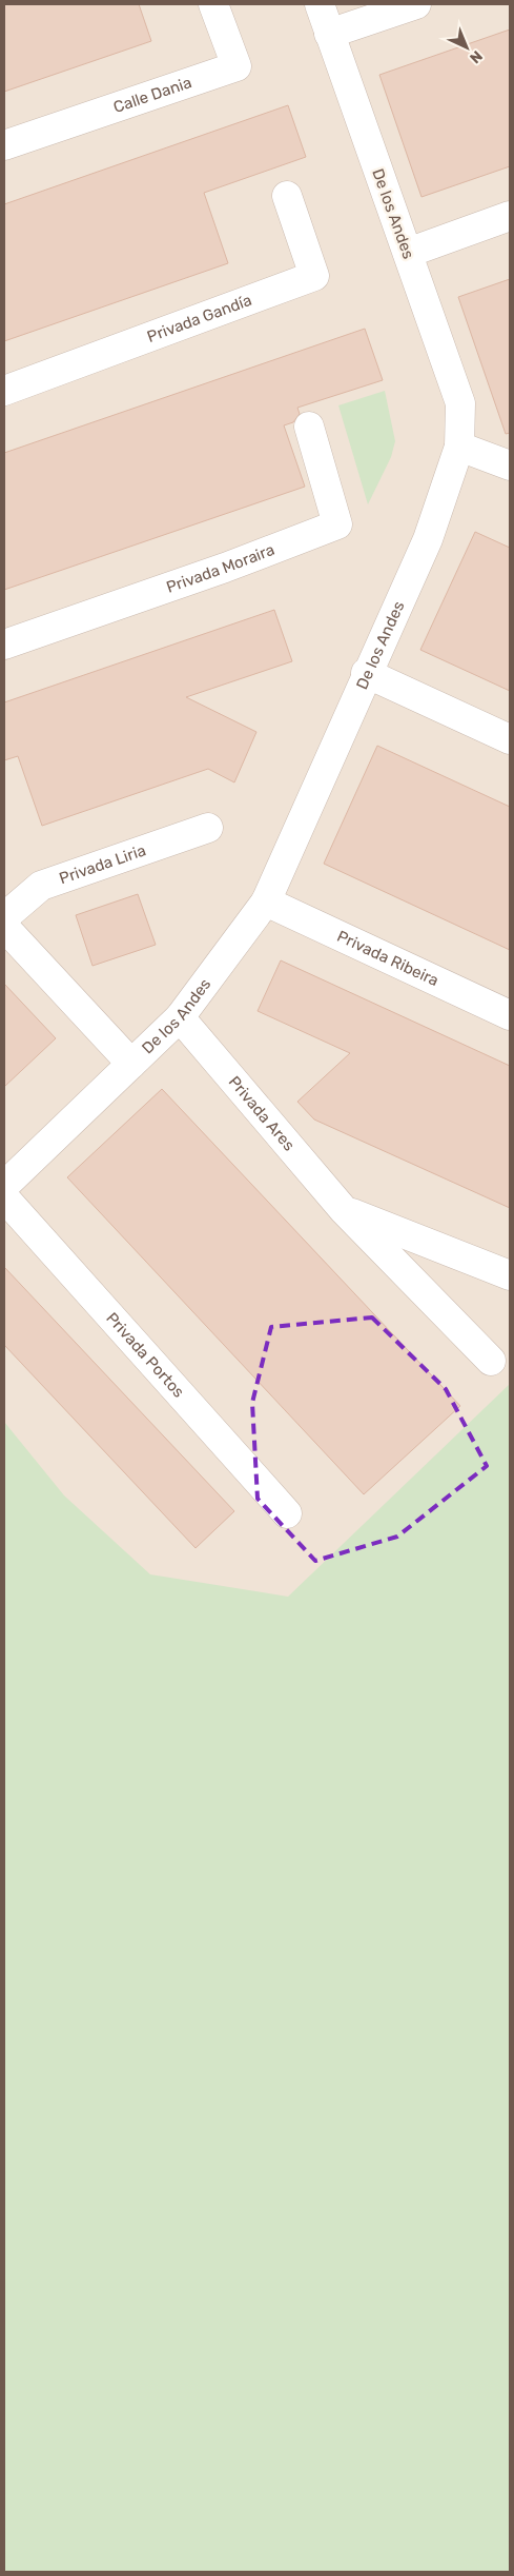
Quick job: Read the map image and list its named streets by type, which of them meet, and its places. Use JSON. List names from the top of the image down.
{
  "streets": {
    "street": [
      "Calle Dania",
      "De los Andes",
      "Privada Gandía",
      "Privada Moraira",
      "Privada Liria",
      "Privada Ribeira",
      "Privada Ares",
      "Privada Portos"
    ]
  },
  "crossings": [
    ["De los Andes", "Privada Ribeira"],
    ["De los Andes", "Privada Ares"]
  ],
  "north": "bottom right"
}
